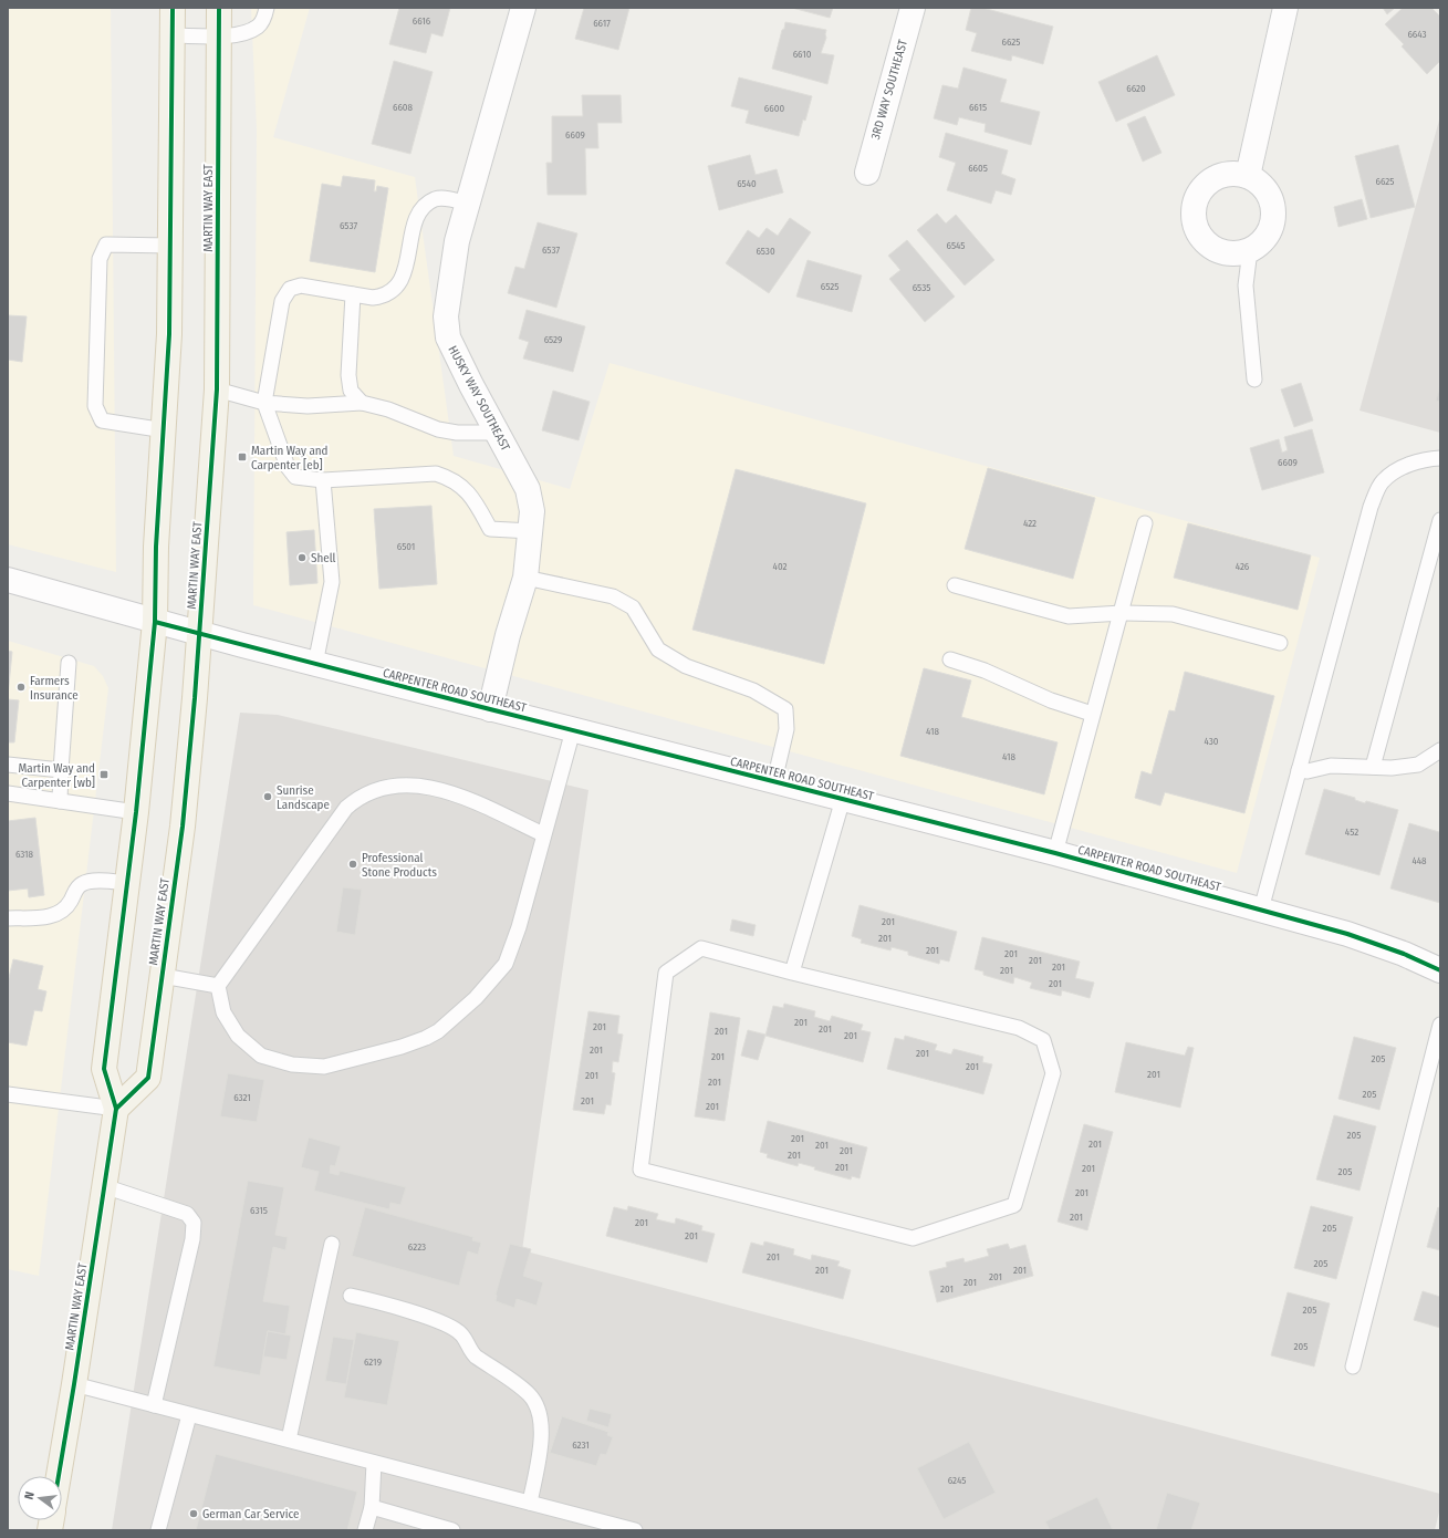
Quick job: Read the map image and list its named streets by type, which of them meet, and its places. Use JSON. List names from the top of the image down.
{
  "streets": {
    "main road": ["MARTIN WAY EAST"],
    "street": ["3RD WAY SOUTHEAST", "HUSKY WAY SOUTHEAST", "CARPENTER ROAD SOUTHEAST"]
  },
  "crossings": [
    ["MARTIN WAY EAST", "CARPENTER ROAD SOUTHEAST"],
    ["HUSKY WAY SOUTHEAST", "CARPENTER ROAD SOUTHEAST"]
  ],
  "places": {
    "transit": ["Martin Way and Carpenter [eb]", "Martin Way and Carpenter [wb]"],
    "other": [
      "Shell",
      "Farmers Insurance",
      "Sunrise Landscape",
      "Professional Stone Products",
      "German Car Service"
    ]
  },
  "house_numbers": [
    "6616",
    "6617",
    "6643",
    "6625",
    "6610",
    "6620",
    "6608",
    "6615",
    "6600",
    "6609",
    "6605",
    "6625",
    "6540",
    "6537",
    "6545",
    "6537",
    "6530",
    "6525",
    "6535",
    "6529",
    "6609",
    "422",
    "6501",
    "402",
    "426",
    "418",
    "430",
    "418",
    "452",
    "6318",
    "448",
    "201",
    "201",
    "201",
    "201",
    "201",
    "201",
    "201",
    "201",
    "201",
    "201",
    "201",
    "201",
    "201",
    "201",
    "201",
    "201",
    "205",
    "201",
    "201",
    "201",
    "201",
    "205",
    "6321",
    "201",
    "201",
    "205",
    "201",
    "201",
    "201",
    "201",
    "201",
    "201",
    "201",
    "205",
    "201",
    "6315",
    "201",
    "201",
    "205",
    "201",
    "6223",
    "201",
    "205",
    "201",
    "201",
    "201",
    "201",
    "201",
    "205",
    "205",
    "6219",
    "6231",
    "6245"
  ],
  "north": "left"
}
